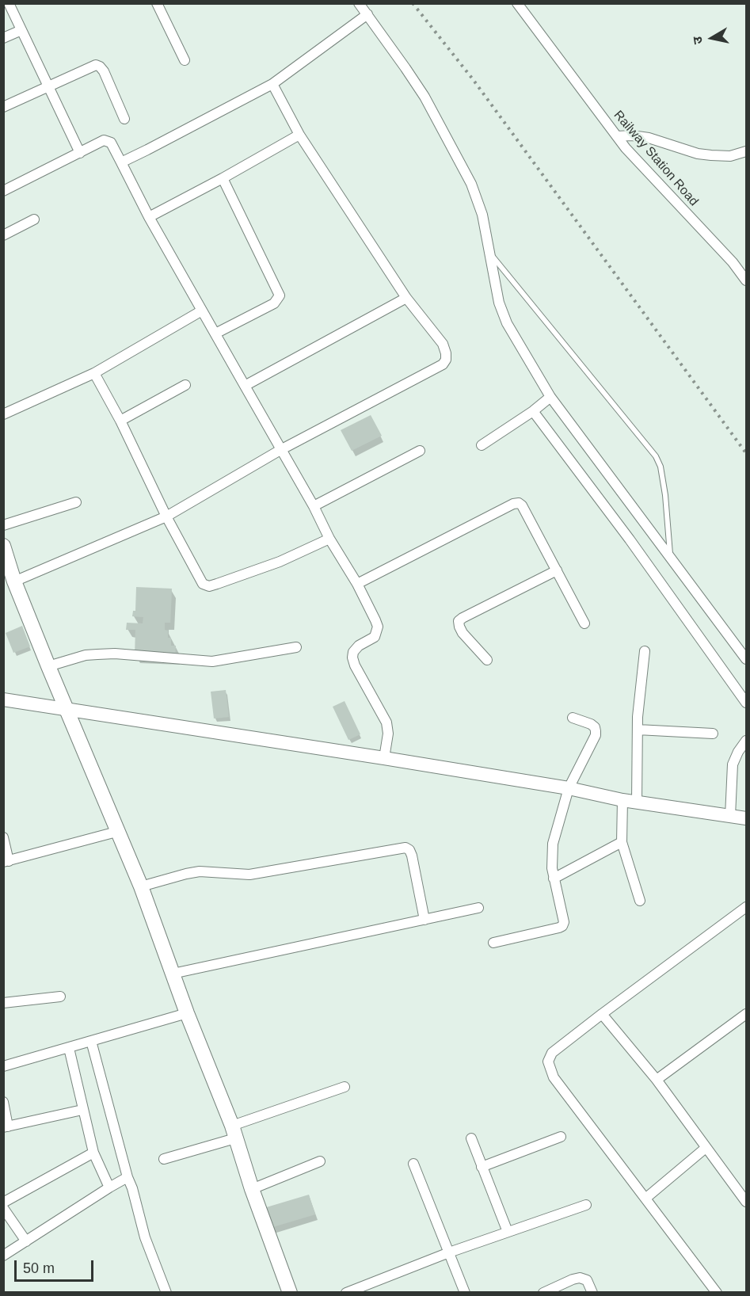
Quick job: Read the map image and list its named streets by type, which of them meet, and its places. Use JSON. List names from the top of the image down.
{
  "streets": {
    "street": ["Railway Station Road"]
  },
  "scale_bar": "50 m",
  "north": "left"
}
